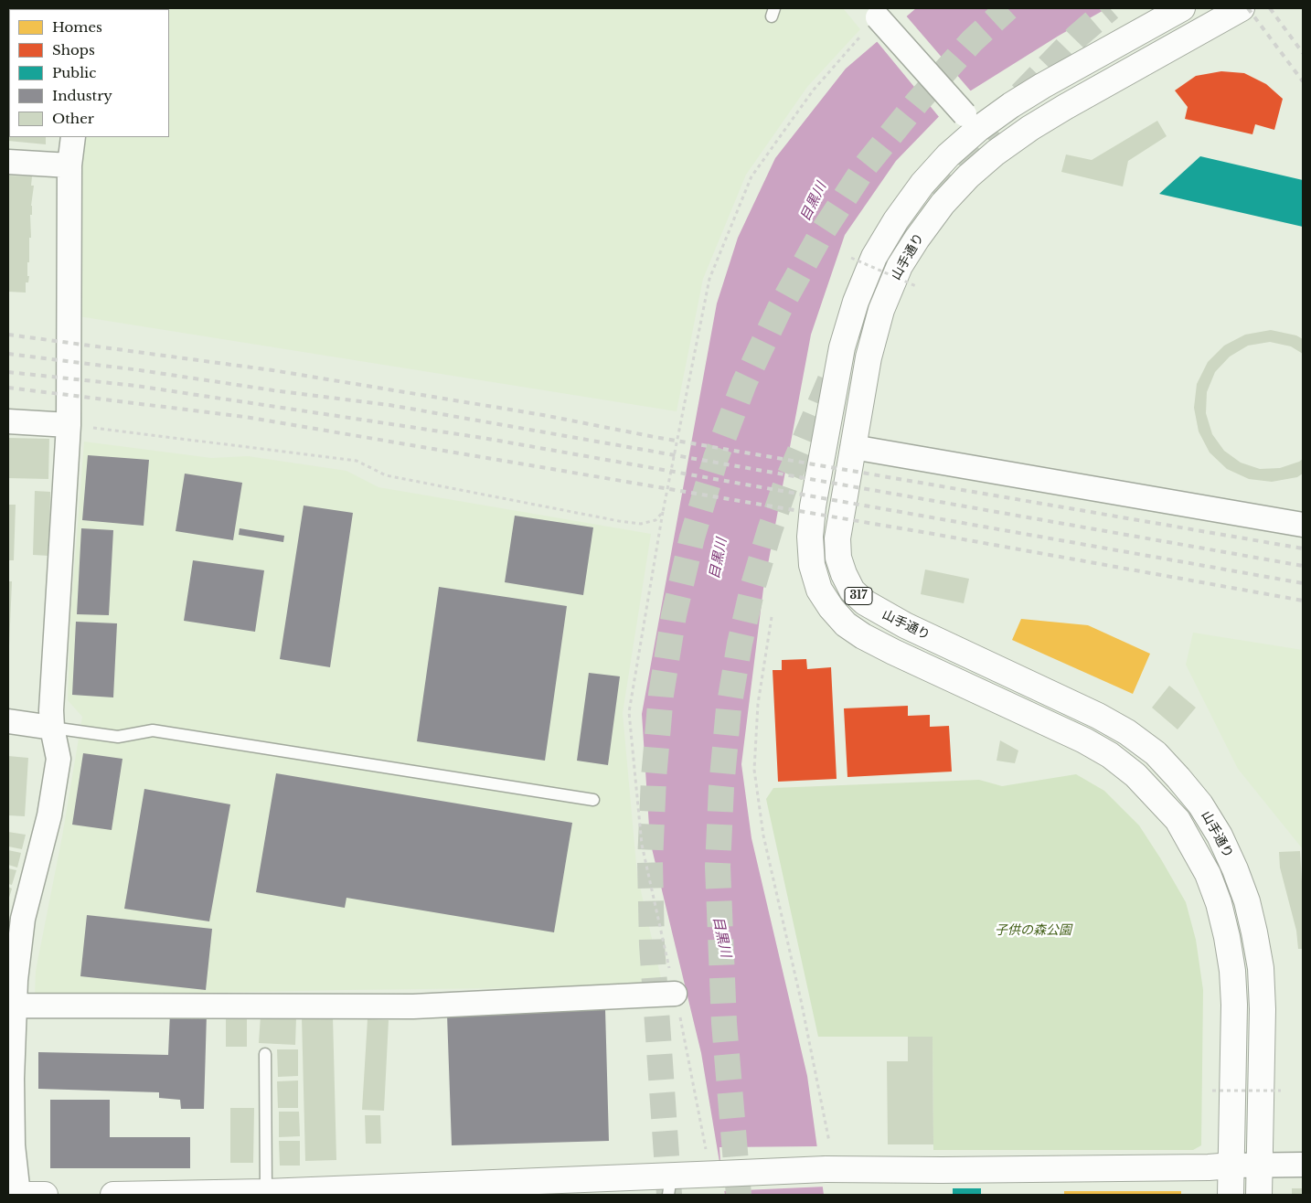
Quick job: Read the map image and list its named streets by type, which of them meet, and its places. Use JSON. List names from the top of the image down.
{
  "streets": {
    "main road": ["山手通り", "317"]
  },
  "water": ["目黒川"],
  "parks": ["子供の森公園"],
  "legend": [
    "Homes",
    "Shops",
    "Public",
    "Industry",
    "Other"
  ]
}
